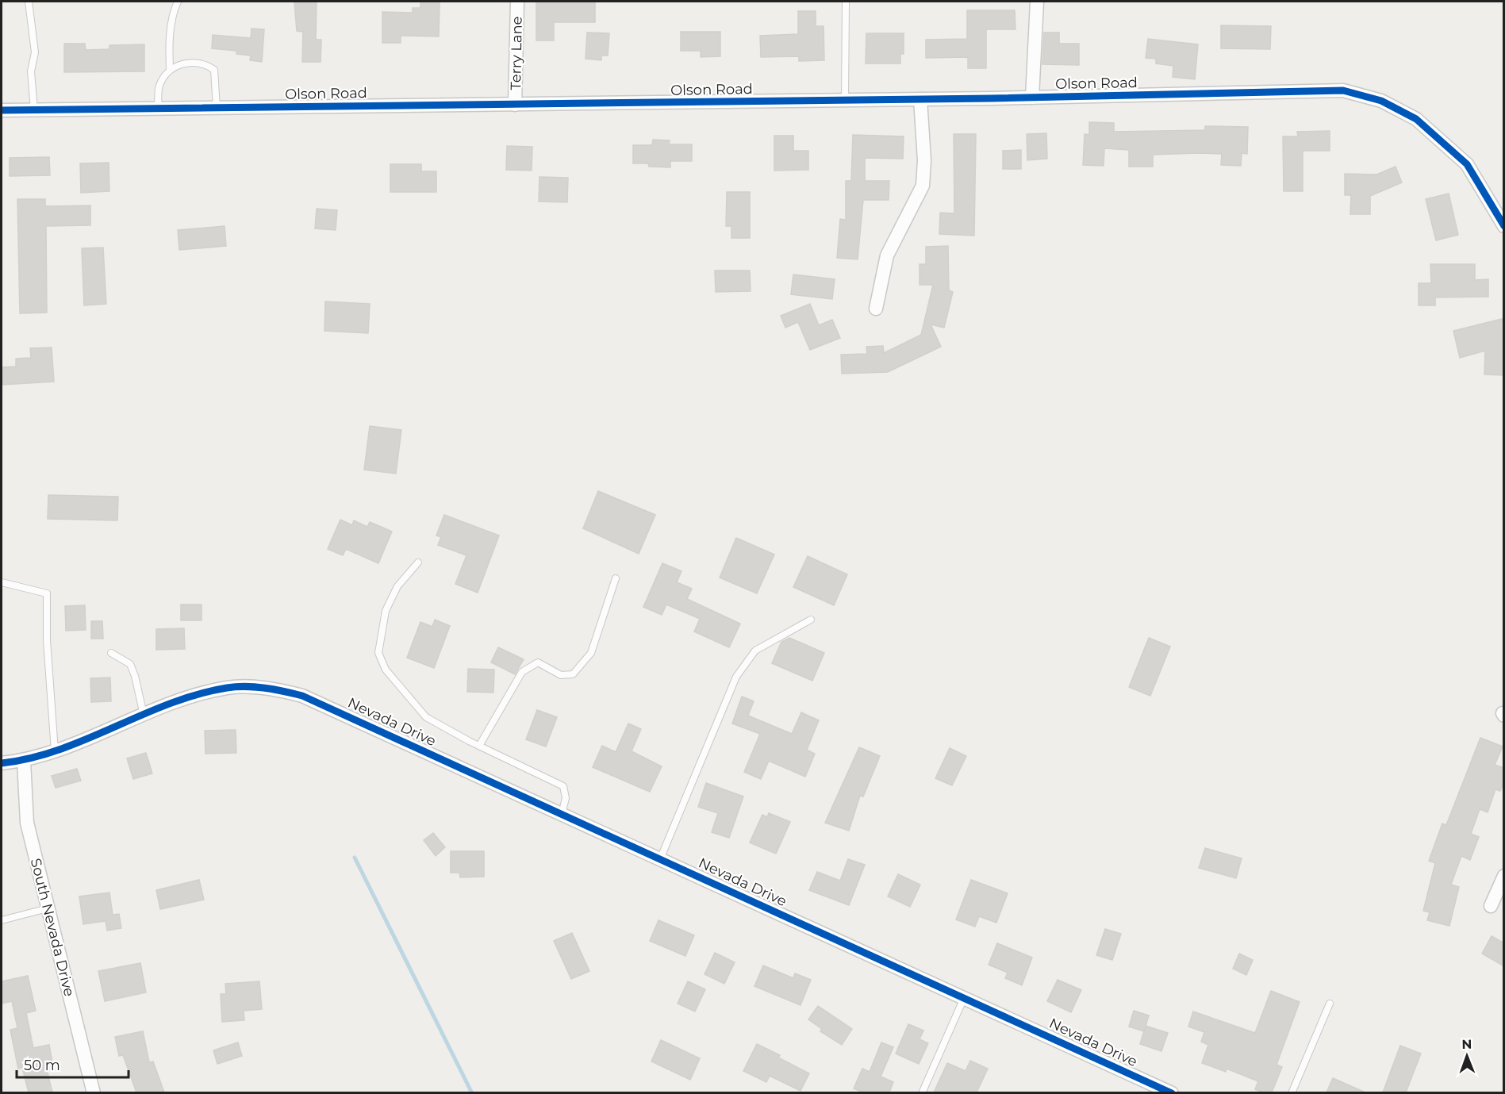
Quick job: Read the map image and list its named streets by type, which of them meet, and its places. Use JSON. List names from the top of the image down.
{
  "streets": {
    "street": [
      "Terry Lane",
      "Olson Road",
      "Nevada Drive",
      "South Nevada Drive"
    ]
  },
  "crossings": [
    ["Terry Lane", "Olson Road"]
  ],
  "scale_bar": "50 m",
  "north": "top"
}
